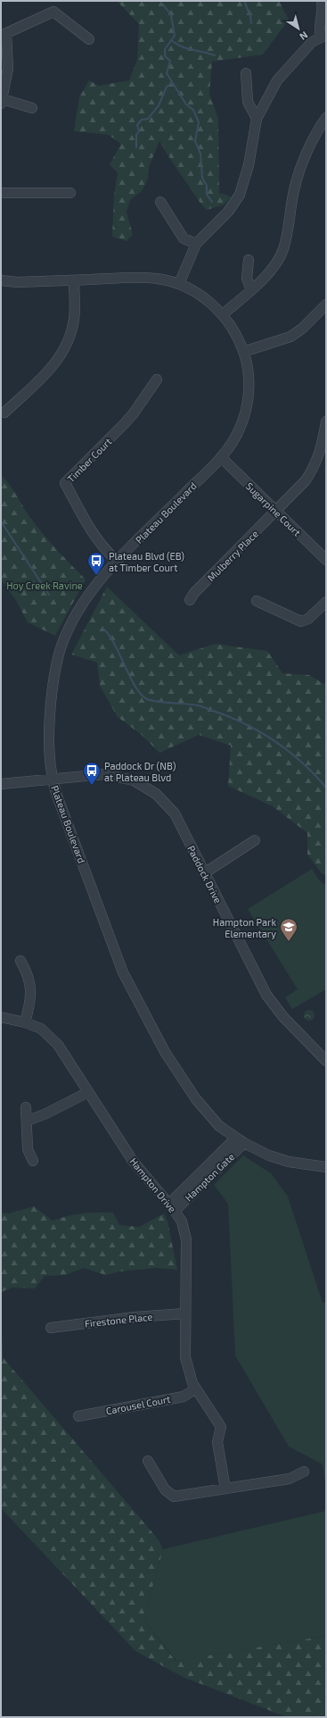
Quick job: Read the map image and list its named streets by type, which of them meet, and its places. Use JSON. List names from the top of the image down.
{
  "streets": {
    "street": [
      "Timber Court",
      "Sugarpine Court",
      "Plateau Boulevard",
      "Mulberry Place",
      "Paddock Drive",
      "Hampton Gate",
      "Hampton Drive",
      "Firestone Place",
      "Carousel Court"
    ]
  },
  "crossings": [
    ["Timber Court", "Plateau Boulevard"],
    ["Sugarpine Court", "Plateau Boulevard"],
    ["Sugarpine Court", "Mulberry Place"],
    ["Plateau Boulevard", "Paddock Drive"],
    ["Plateau Boulevard", "Hampton Gate"],
    ["Hampton Gate", "Hampton Drive"],
    ["Hampton Drive", "Firestone Place"],
    ["Hampton Drive", "Carousel Court"]
  ],
  "parks": ["Hoy Creek Ravine"],
  "places": {
    "bus stop": ["Plateau Blvd (EB) at Timber Court", "Paddock Dr (NB) at Plateau Blvd"],
    "school or university": ["Hampton Park Elementary"]
  },
  "north": "bottom right"
}
